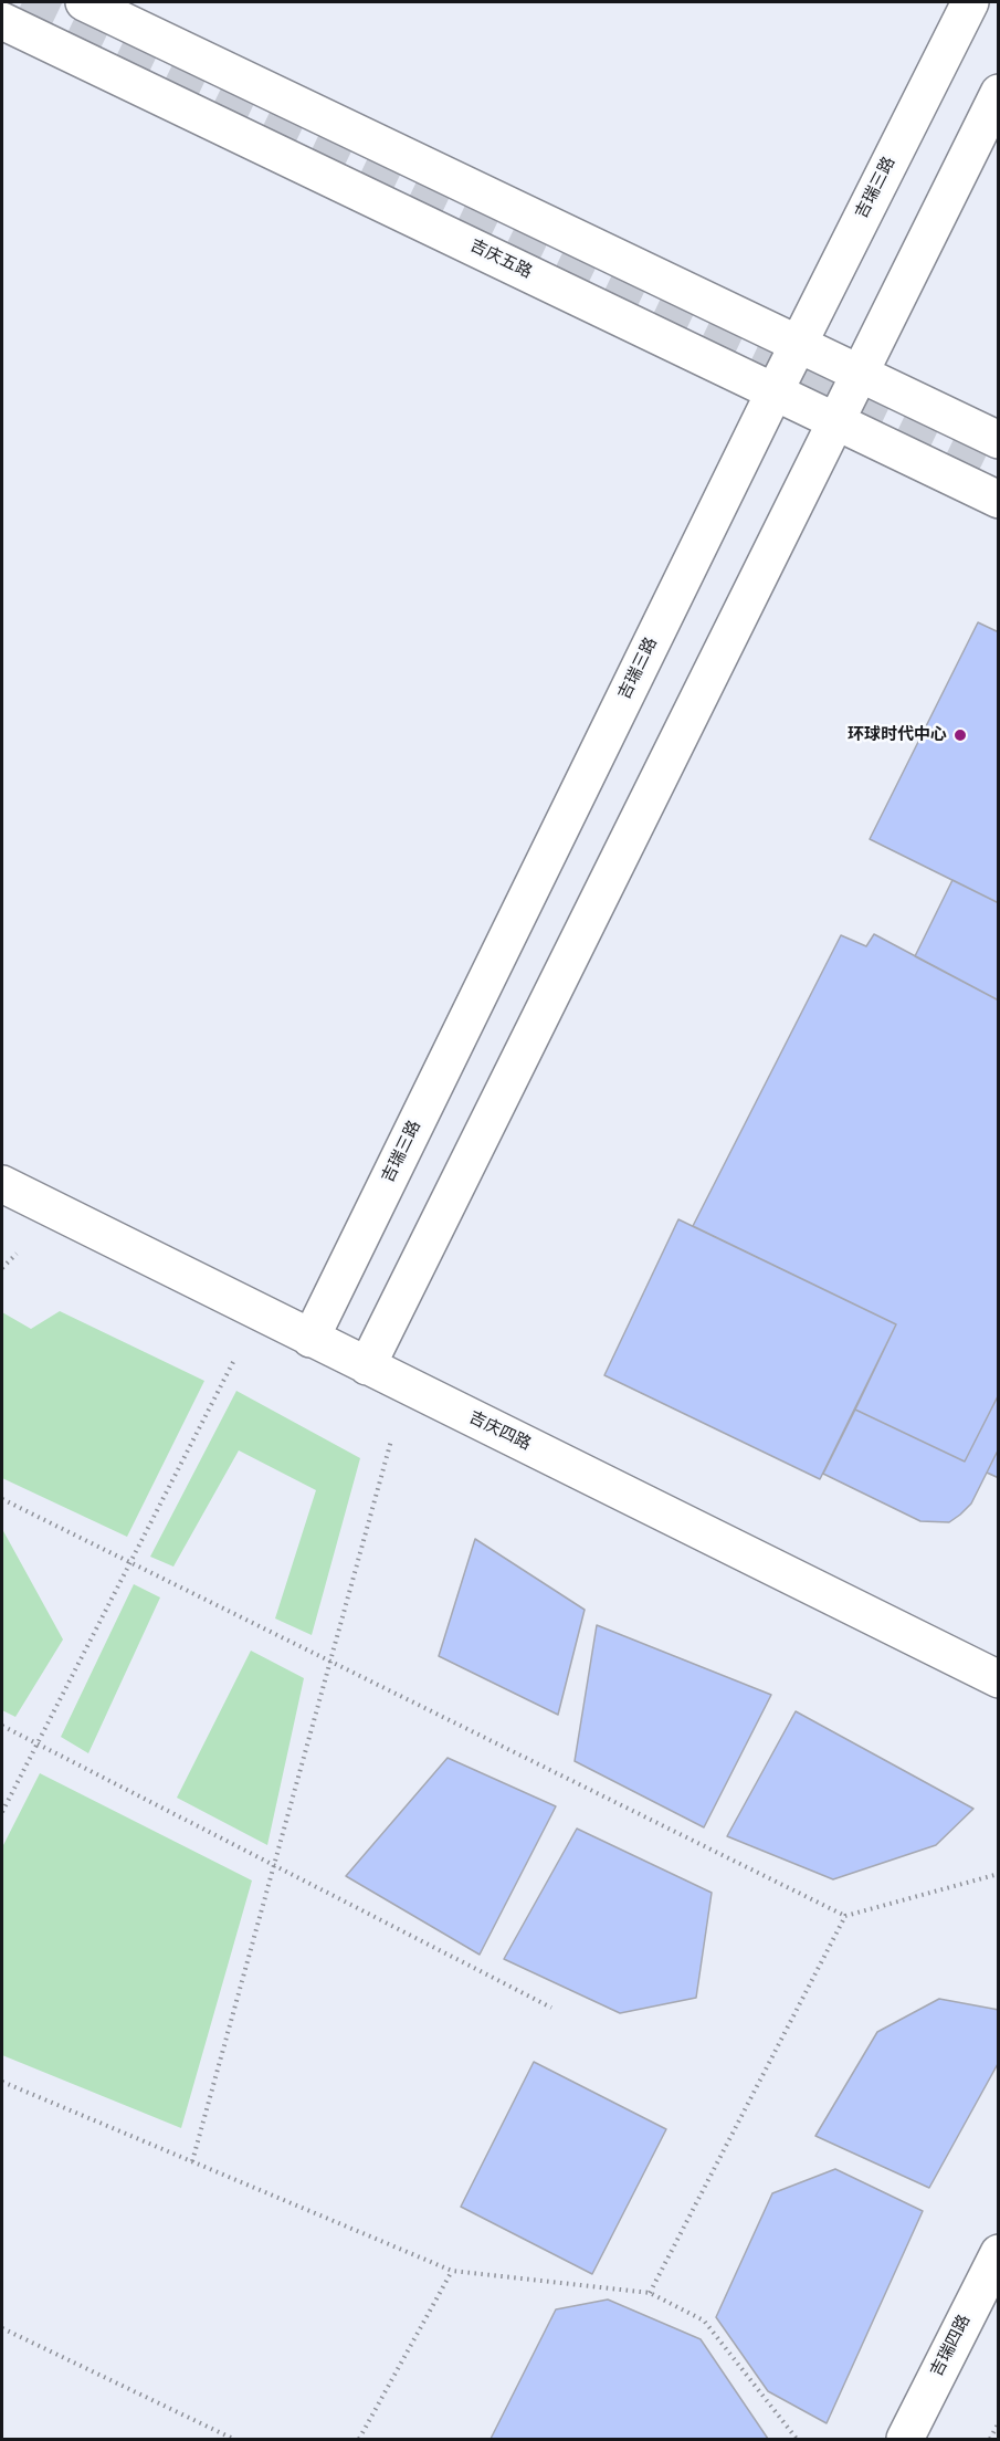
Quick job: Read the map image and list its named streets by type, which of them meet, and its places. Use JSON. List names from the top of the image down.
{
  "streets": {
    "street": [
      "吉瑞三路",
      "吉庆五路",
      "吉庆四路",
      "吉瑞四路"
    ]
  },
  "crossings": [
    ["吉瑞三路", "吉庆五路"],
    ["吉瑞三路", "吉庆四路"]
  ],
  "places": ["环球时代中心"]
}
